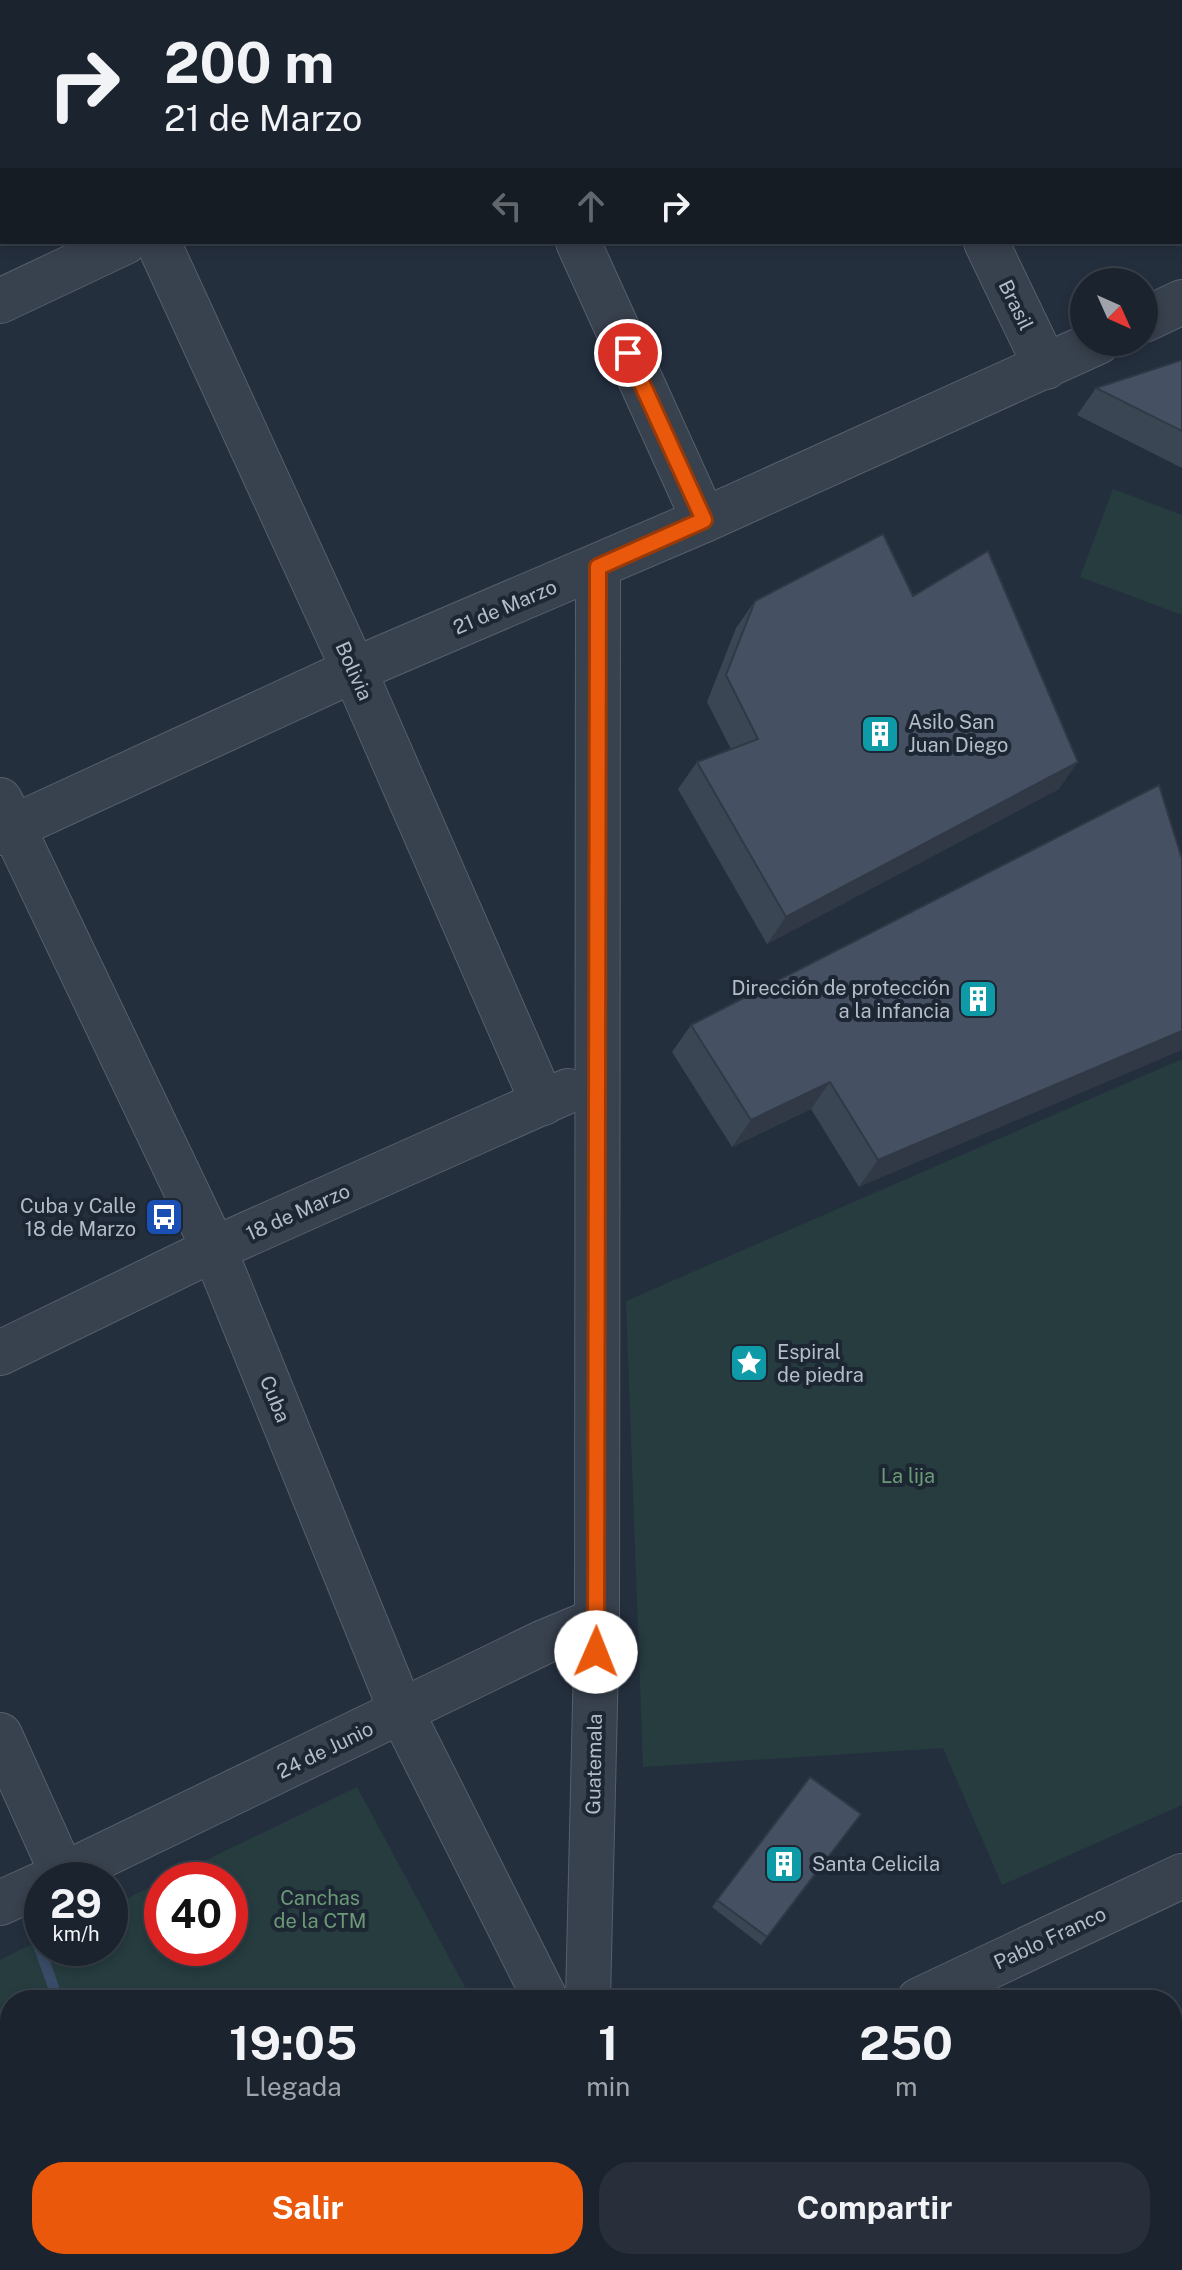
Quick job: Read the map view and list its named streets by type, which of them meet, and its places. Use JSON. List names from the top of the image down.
{
  "streets": {
    "street": [
      "Brasil",
      "21 de Marzo",
      "Bolivia",
      "18 de Marzo",
      "Cuba",
      "24 de Junio",
      "Guatemala",
      "Pablo Franco"
    ]
  },
  "crossings": [
    ["Brasil", "21 de Marzo"],
    ["21 de Marzo", "Bolivia"],
    ["21 de Marzo", "Cuba"],
    ["21 de Marzo", "Guatemala"],
    ["Bolivia", "18 de Marzo"],
    ["18 de Marzo", "Cuba"],
    ["18 de Marzo", "Guatemala"],
    ["Cuba", "24 de Junio"],
    ["24 de Junio", "Guatemala"]
  ],
  "parks": ["La lija", "Canchas de la CTM"],
  "places": {
    "building": ["Asilo San Juan Diego", "Dirección de protección a la infancia", "Santa Celicila"],
    "bus stop": ["Cuba y Calle 18 de Marzo"],
    "place": ["Espiral de piedra"]
  },
  "north": "bottom right",
  "page": {
    "turn": ["200 m", "21 de Marzo"],
    "speed": "29 km/h",
    "limit": "40",
    "eta": [
      "19:05",
      "Llegada",
      "1",
      "min",
      "250",
      "m"
    ],
    "buttons": ["Salir", "Compartir"]
  }
}
